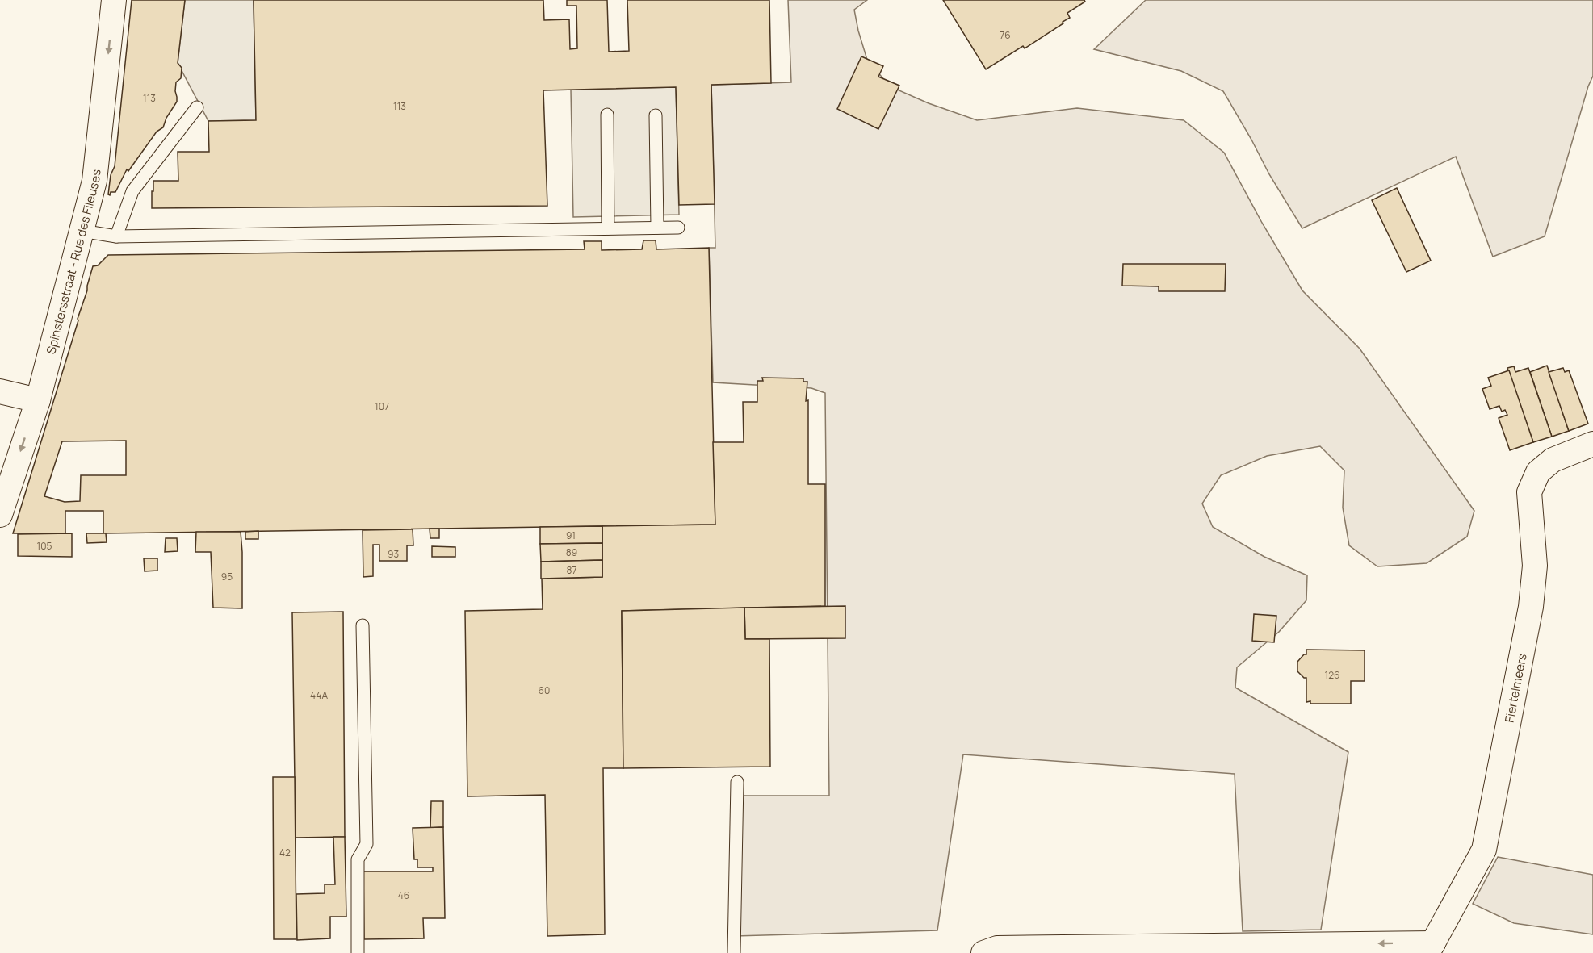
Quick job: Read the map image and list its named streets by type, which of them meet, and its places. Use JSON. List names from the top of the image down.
{
  "streets": {
    "street": ["Spinstersstraat - Rue des Fileuses", "Fiertelmeers"]
  },
  "one_way": ["Spinstersstraat - Rue des Fileuses"],
  "house_numbers": [
    "76",
    "113",
    "113",
    "107",
    "91",
    "105",
    "89",
    "93",
    "87",
    "95",
    "126",
    "60",
    "44A",
    "42",
    "46"
  ]
}
